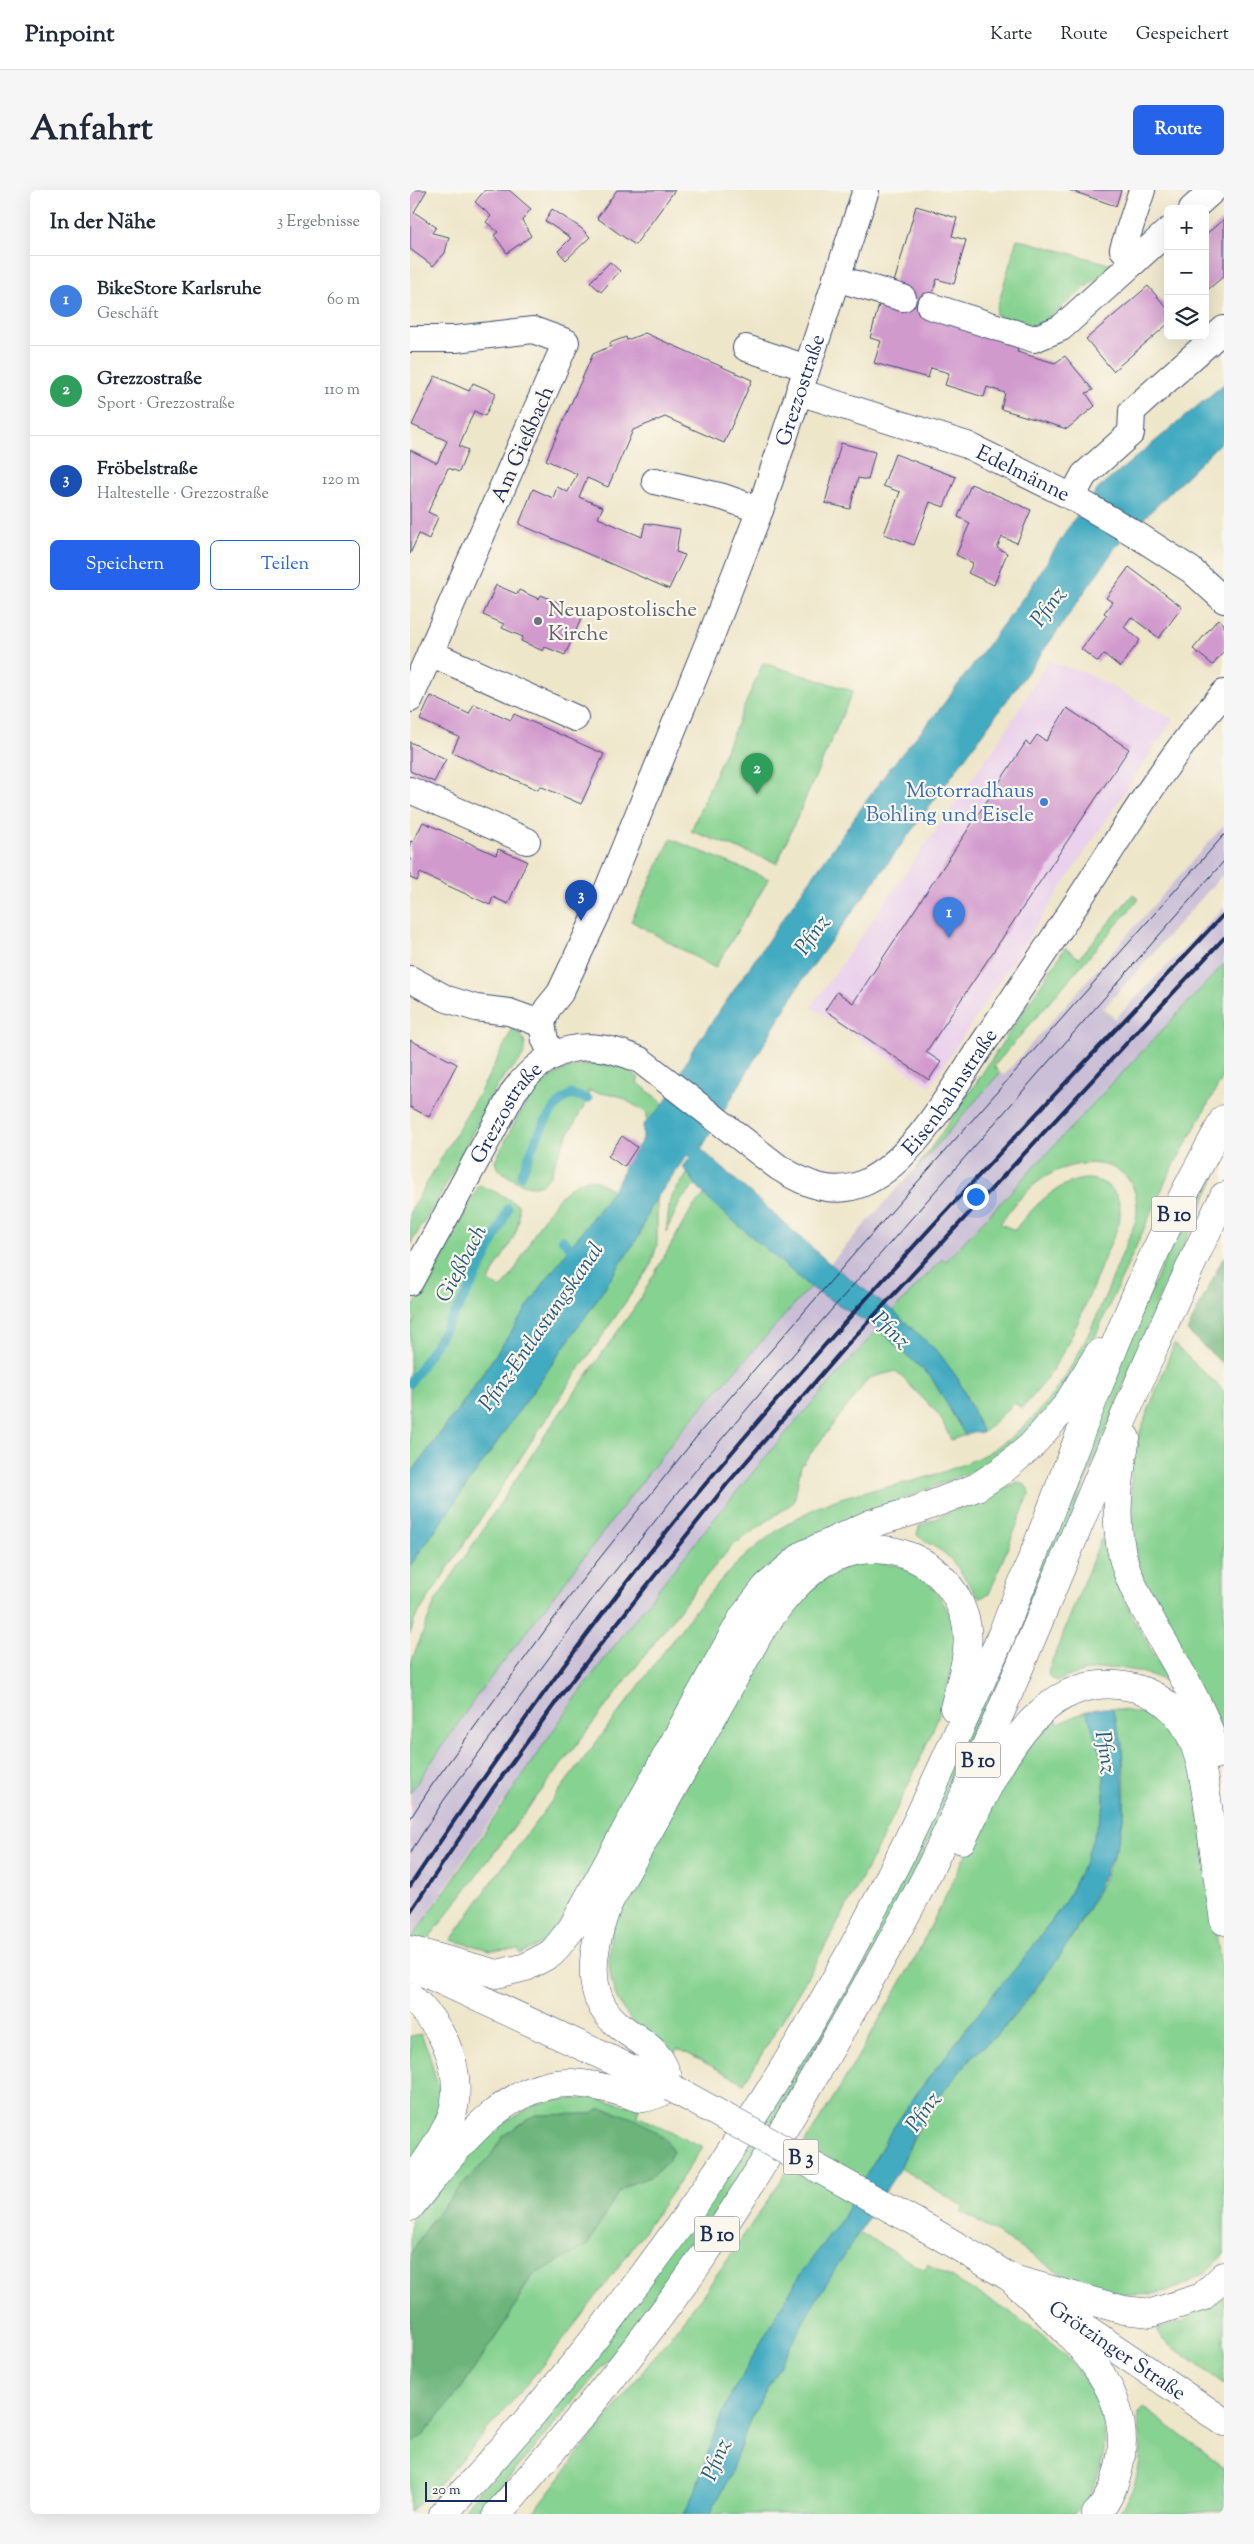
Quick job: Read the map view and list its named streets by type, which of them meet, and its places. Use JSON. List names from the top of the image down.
{
  "streets": {
    "main road": ["B 10", "B 3", "Grötzinger Straße"],
    "street": [
      "Grezzostraße",
      "Am Gießbach",
      "Edelmänne",
      "Eisenbahnstraße"
    ]
  },
  "crossings": [
    ["Grezzostraße", "Edelmänne"],
    ["Grezzostraße", "Eisenbahnstraße"],
    ["B 3", "Grötzinger Straße"]
  ],
  "water": ["Pfinz", "Gießbach", "Pfinz-Entlastungskanal"],
  "places": ["Neuapostolische Kirche", "Motorradhaus Bohling und Eisele"],
  "scale_bar": "20 m",
  "page": {
    "header": "Pinpoint",
    "nav": ["Karte", "Route", "Gespeichert"],
    "title": "Anfahrt",
    "buttons": [
      "Route",
      ["Speichern", "Teilen"]
    ],
    "heading": ["In der Nähe", "3 Ergebnisse"],
    "map_buttons": ["+", "−"],
    "list": [
      {
        "mark": "1",
        "name": "BikeStore Karlsruhe",
        "note": "Geschäft",
        "value": "60 m"
      },
      {
        "mark": "2",
        "name": "Grezzostraße",
        "note": "Sport · Grezzostraße",
        "value": "110 m"
      },
      {
        "mark": "3",
        "name": "Fröbelstraße",
        "note": "Haltestelle · Grezzostraße",
        "value": "120 m"
      }
    ],
    "pins": ["2", "3", "1"],
    "scale": "20 m"
  }
}
